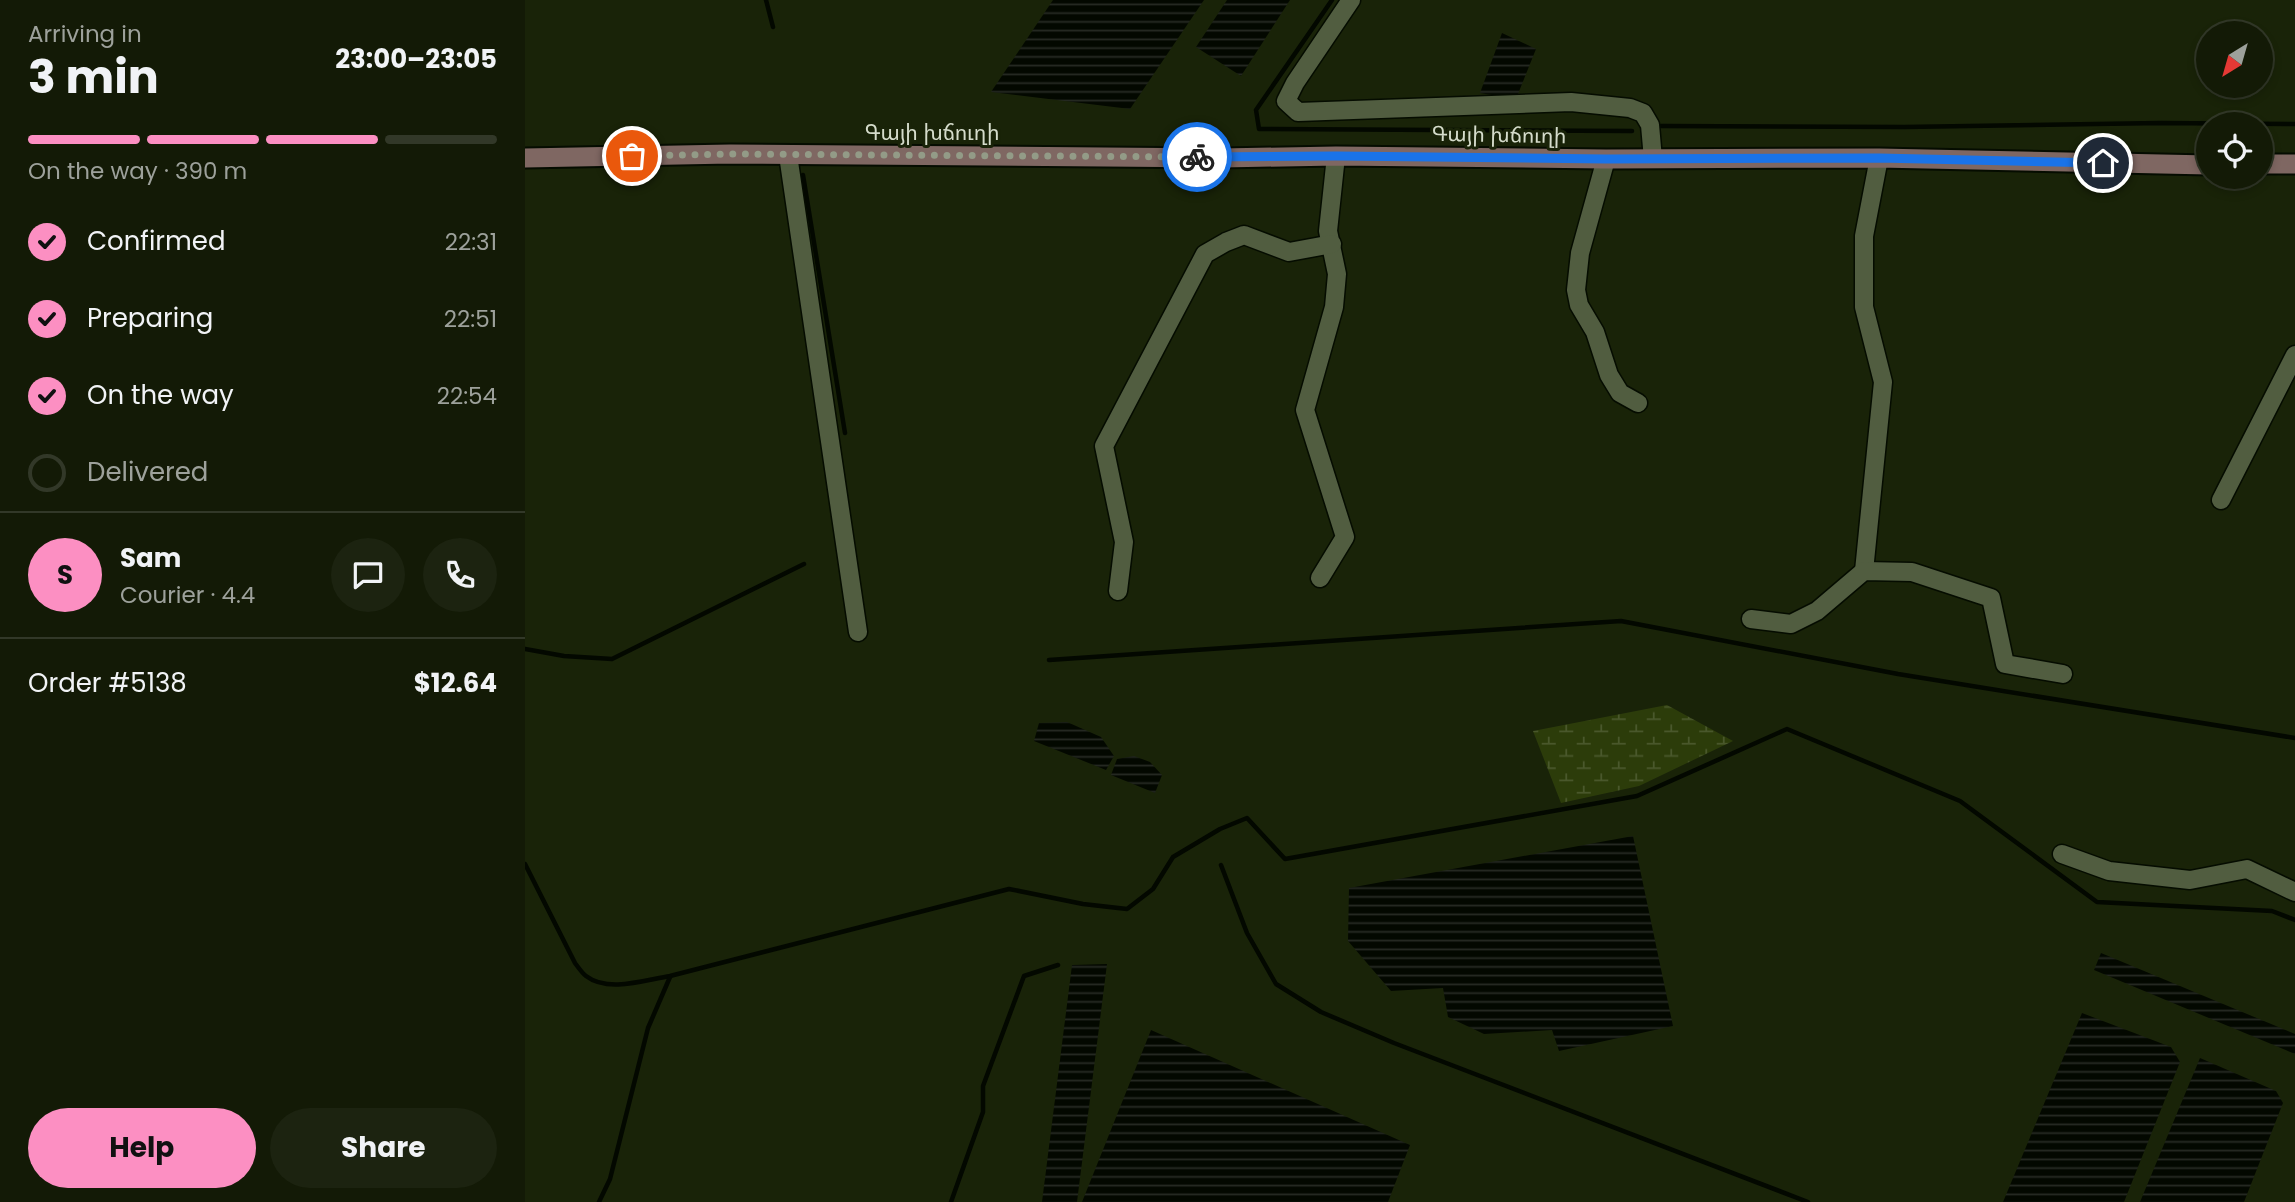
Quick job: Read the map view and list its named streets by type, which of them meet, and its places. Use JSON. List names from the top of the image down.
{
  "streets": {
    "main road": ["Գայի խճուղի"]
  },
  "north": "bottom left",
  "page": {
    "heading": ["3 min", "Arriving in", "23:00–23:05"],
    "panel": [
      "Sam",
      "Courier · 4.4",
      "Order #5138",
      "$12.64"
    ],
    "bar": "On the way · 390 m",
    "list": [
      ["Confirmed", "22:31"],
      ["Preparing", "22:51"],
      ["On the way", "22:54"],
      "Delivered"
    ],
    "round": "S",
    "buttons": ["Help", "Share"]
  }
}
